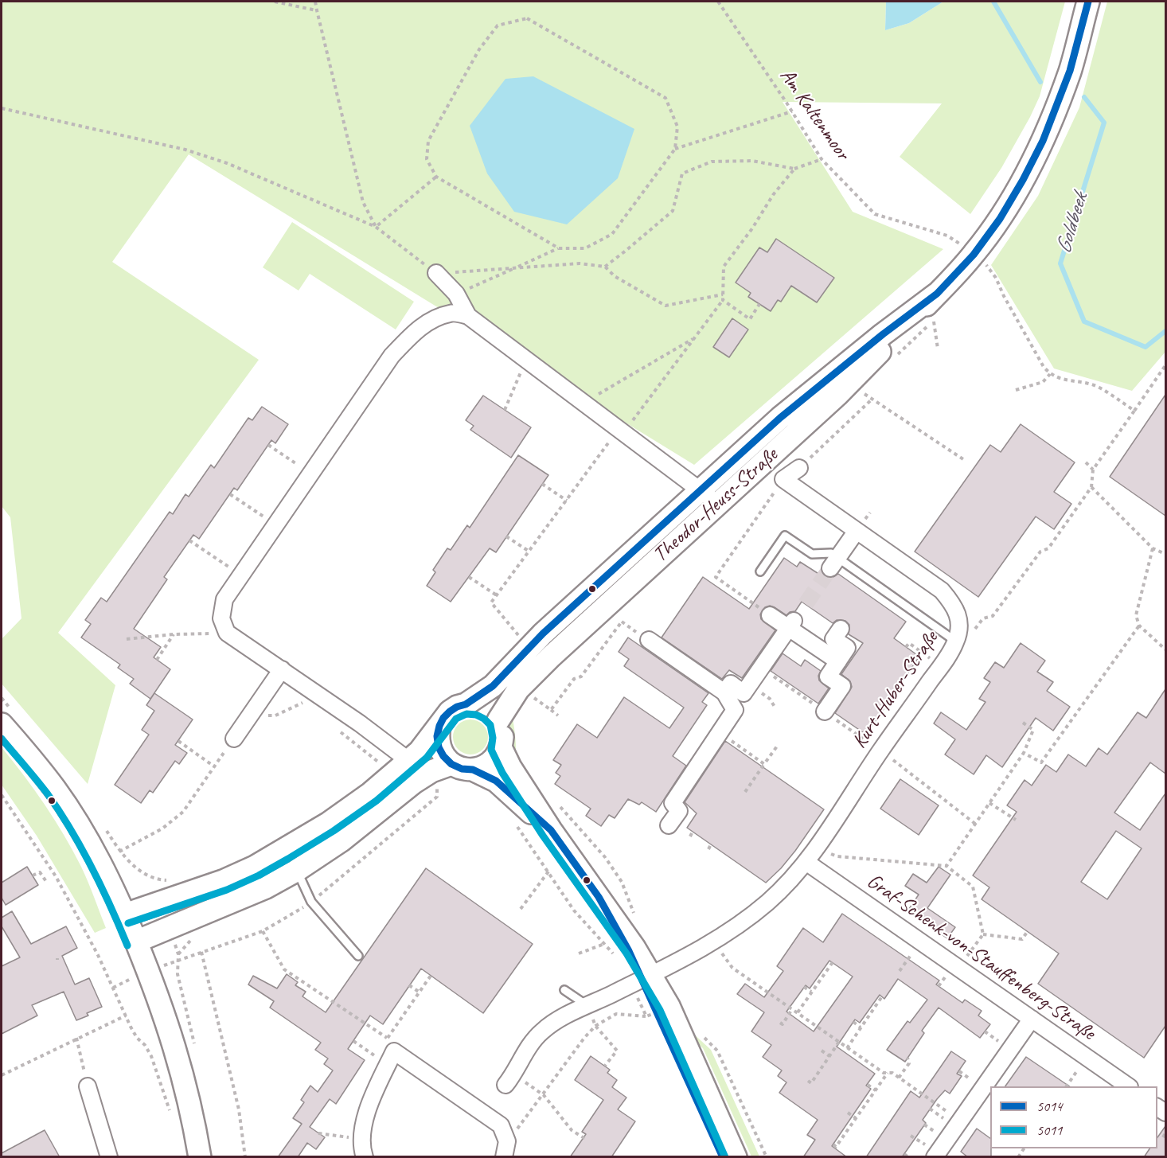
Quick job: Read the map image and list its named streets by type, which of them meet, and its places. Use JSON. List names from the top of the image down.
{
  "streets": {
    "main road": ["Theodor-Heuss-Straße"],
    "street": ["Kurt-Huber-Straße", "Graf-Schenk-von-Stauffenberg-Straße"],
    "path": ["Am Kaltenmoor"]
  },
  "crossings": [
    ["Kurt-Huber-Straße", "Graf-Schenk-von-Stauffenberg-Straße"]
  ],
  "water": ["Goldbeek"],
  "lines": ["transit line 5014", "transit line 5011"],
  "legend": ["5014", "5011"]
}
